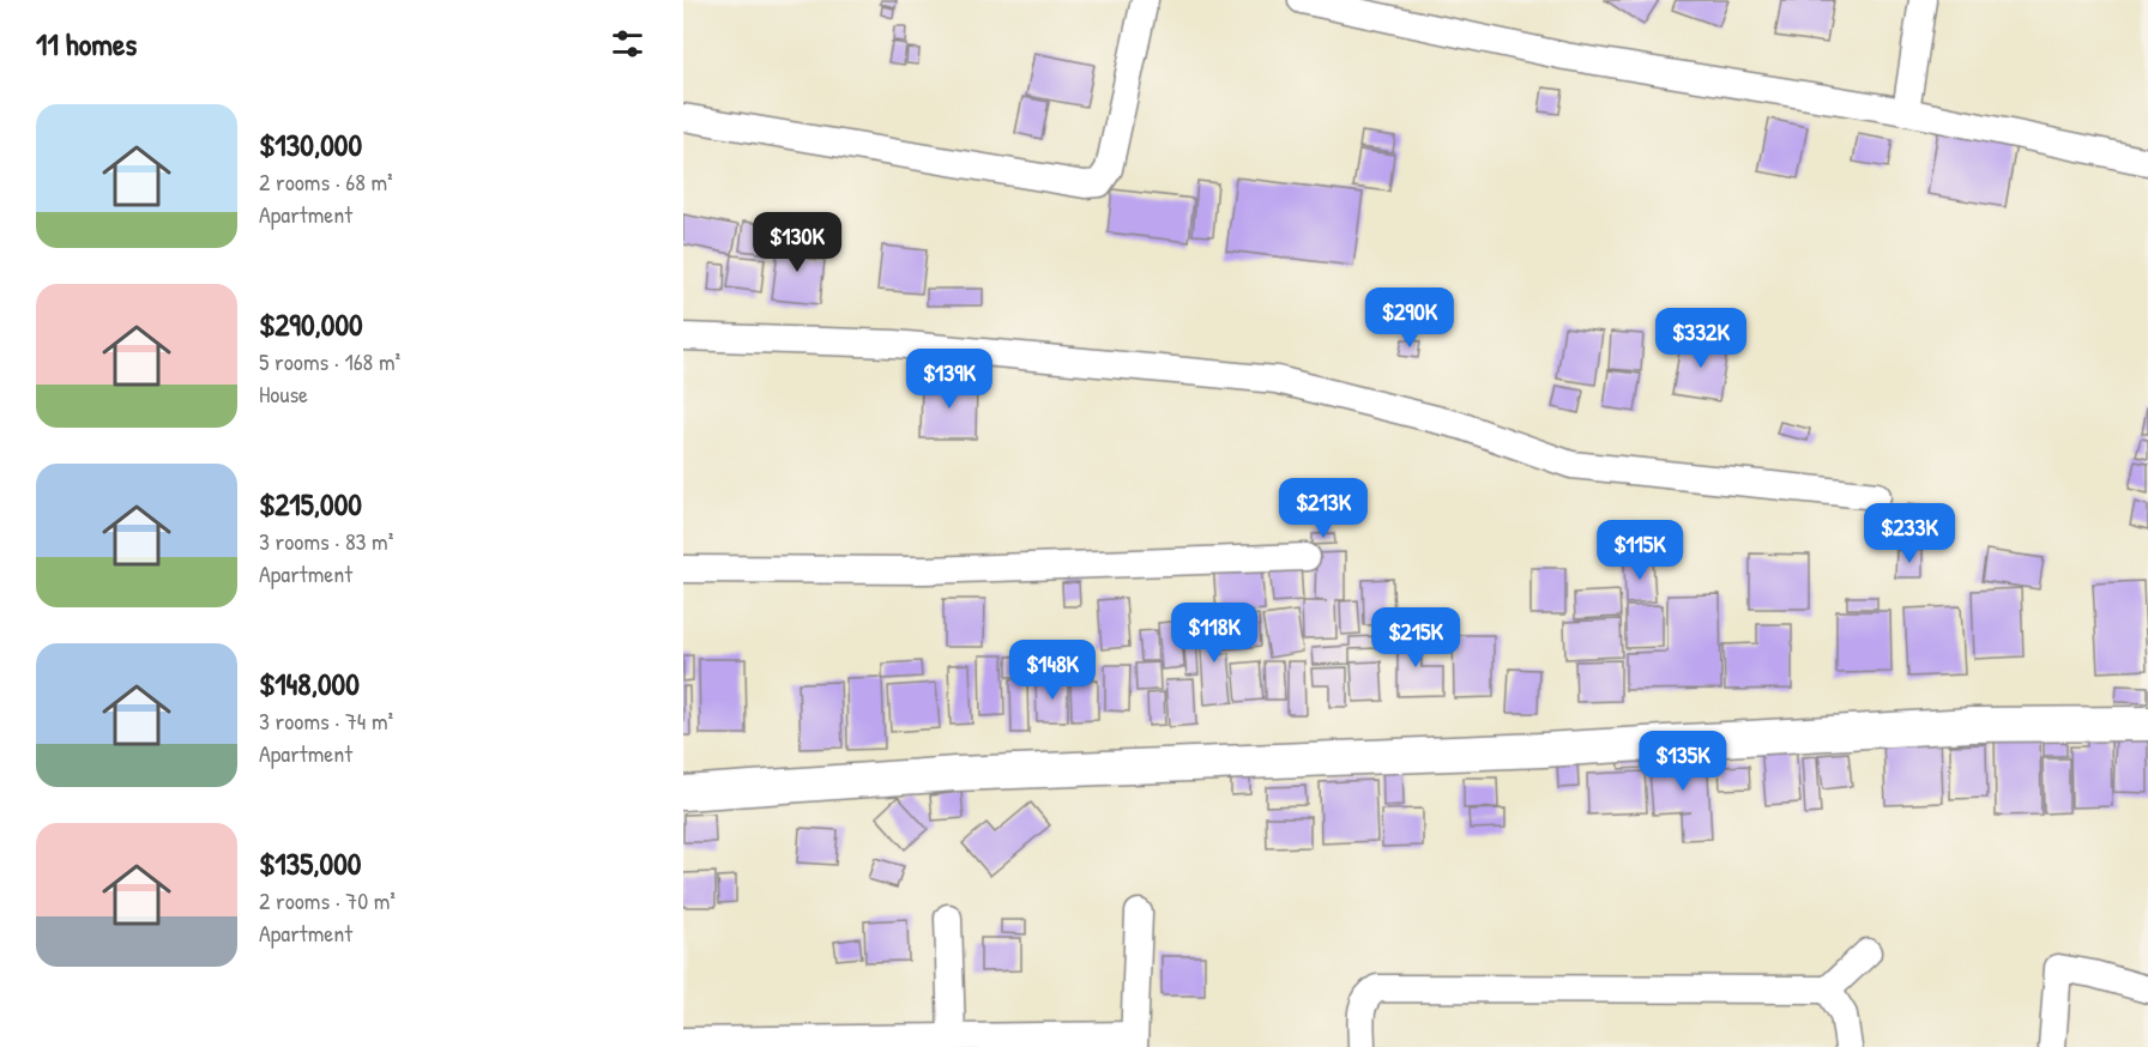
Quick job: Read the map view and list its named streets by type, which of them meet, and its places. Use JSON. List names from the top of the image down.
{
  "page": {
    "heading": "11 homes",
    "list": [
      {
        "name": "$130,000",
        "note": "2 rooms · 68 m² · Apartment"
      },
      {
        "name": "$290,000",
        "note": "5 rooms · 168 m² · House"
      },
      {
        "name": "$215,000",
        "note": "3 rooms · 83 m² · Apartment"
      },
      {
        "name": "$148,000",
        "note": "3 rooms · 74 m² · Apartment"
      },
      {
        "name": "$135,000",
        "note": "2 rooms · 70 m² · Apartment"
      }
    ],
    "price": [
      "$130K",
      "$290K",
      "$332K",
      "$139K",
      "$213K",
      "$233K",
      "$115K",
      "$118K",
      "$215K",
      "$148K",
      "$135K"
    ]
  }
}
